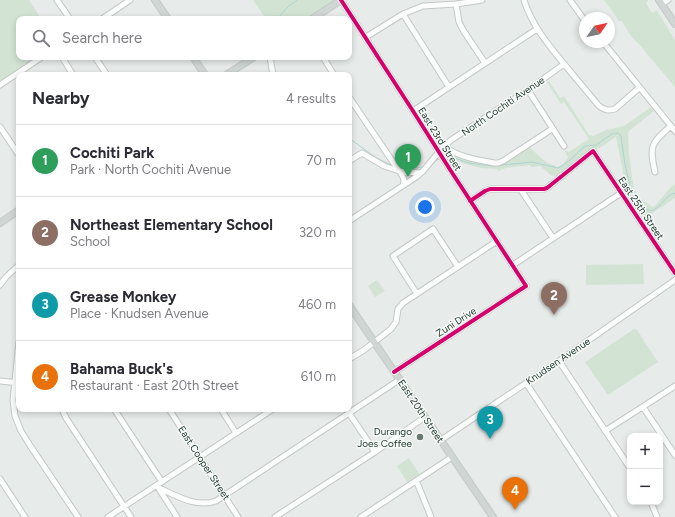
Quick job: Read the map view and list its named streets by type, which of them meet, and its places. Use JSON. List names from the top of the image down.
{
  "streets": {
    "main road": ["East 20th Street"],
    "street": [
      "North Cochiti Avenue",
      "East 23rd Street",
      "East 25th Street",
      "Zuni Drive",
      "Knudsen Avenue",
      "East Cooper Street"
    ]
  },
  "crossings": [
    ["North Cochiti Avenue", "East 23rd Street"],
    ["East 23rd Street", "Zuni Drive"],
    ["Zuni Drive", "East 20th Street"],
    ["Knudsen Avenue", "East 20th Street"]
  ],
  "places": ["Durango Joes Coffee"],
  "north": "top right",
  "page": {
    "search": "Search here",
    "heading": ["Nearby", "4 results"],
    "list": [
      {
        "mark": "1",
        "name": "Cochiti Park",
        "note": "Park · North Cochiti Avenue",
        "value": "70 m"
      },
      {
        "mark": "2",
        "name": "Northeast Elementary School",
        "note": "School",
        "value": "320 m"
      },
      {
        "mark": "3",
        "name": "Grease Monkey",
        "note": "Place · Knudsen Avenue",
        "value": "460 m"
      },
      {
        "mark": "4",
        "name": "Bahama Buck's",
        "note": "Restaurant · East 20th Street",
        "value": "610 m"
      }
    ],
    "pins": [
      "1",
      "2",
      "3",
      "4"
    ],
    "map_buttons": ["+", "−"]
  }
}
